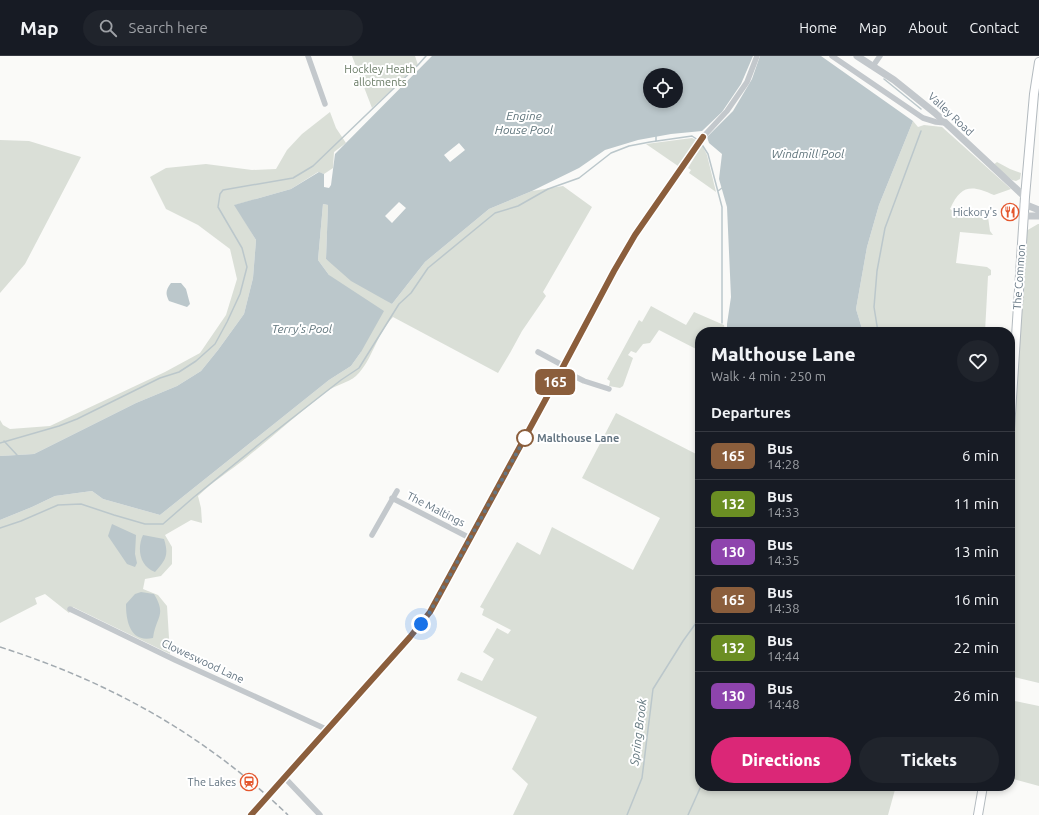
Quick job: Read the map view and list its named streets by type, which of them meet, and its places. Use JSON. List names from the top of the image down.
{
  "streets": {
    "main road": ["The Common"],
    "street": ["Valley Road", "The Maltings", "Cloweswood Lane"]
  },
  "crossings": [
    ["Valley Road", "The Common"]
  ],
  "water": [
    "Engine House Pool",
    "Windmill Pool",
    "Terry's Pool",
    "Spring Brook"
  ],
  "parks": ["Hockley Heath allotments"],
  "places": {
    "restaurant": ["Hickory's"],
    "other": ["Malthouse Lane"],
    "station": ["The Lakes"]
  },
  "lines": ["bus line 165"],
  "page": {
    "header": "Map",
    "search": "Search here",
    "nav": [
      "Home",
      "Map",
      "About",
      "Contact"
    ],
    "on_map": "165",
    "heading": [
      ["Malthouse Lane", "Walk · 4 min · 250 m"],
      "Departures"
    ],
    "list": [
      {
        "mark": "165",
        "name": "Bus",
        "note": "14:28",
        "value": "6 min"
      },
      {
        "mark": "132",
        "name": "Bus",
        "note": "14:33",
        "value": "11 min"
      },
      {
        "mark": "130",
        "name": "Bus",
        "note": "14:35",
        "value": "13 min"
      },
      {
        "mark": "165",
        "name": "Bus",
        "note": "14:38",
        "value": "16 min"
      },
      {
        "mark": "132",
        "name": "Bus",
        "note": "14:44",
        "value": "22 min"
      },
      {
        "mark": "130",
        "name": "Bus",
        "note": "14:48",
        "value": "26 min"
      }
    ],
    "buttons": ["Directions", "Tickets"]
  }
}
